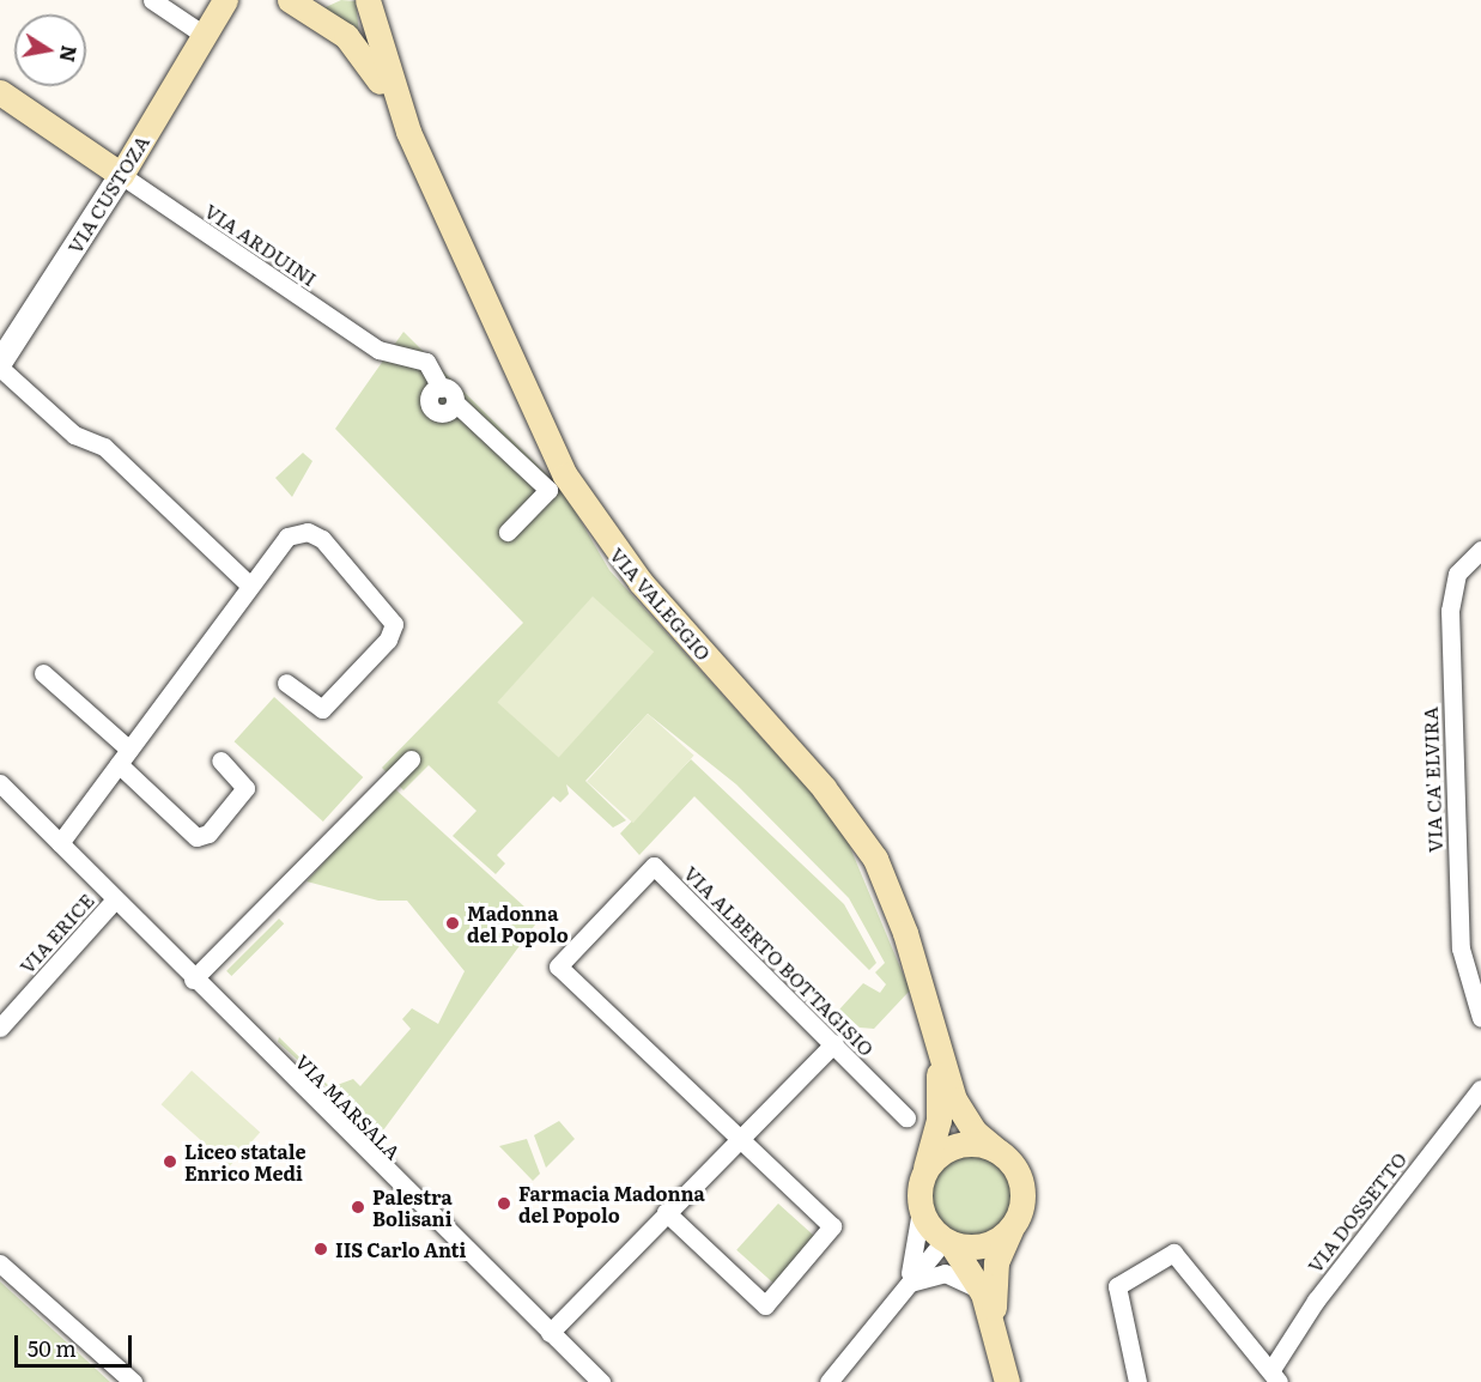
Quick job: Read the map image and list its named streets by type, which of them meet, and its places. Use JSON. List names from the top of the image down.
{
  "streets": {
    "main road": ["VIA CUSTOZA", "VIA VALEGGIO"],
    "street": [
      "VIA ARDUINI",
      "VIA CA' ELVIRA",
      "VIA ERICE",
      "VIA ALBERTO BOTTAGISIO",
      "VIA MARSALA",
      "VIA DOSSETTO"
    ]
  },
  "crossings": [
    ["VIA CUSTOZA", "VIA ARDUINI"],
    ["VIA ERICE", "VIA MARSALA"]
  ],
  "places": [
    "Madonna del Popolo",
    "Liceo statale Enrico Medi",
    "Farmacia Madonna del Popolo",
    "Palestra Bolisani",
    "IIS Carlo Anti"
  ],
  "scale_bar": "50 m",
  "north": "right"
}
